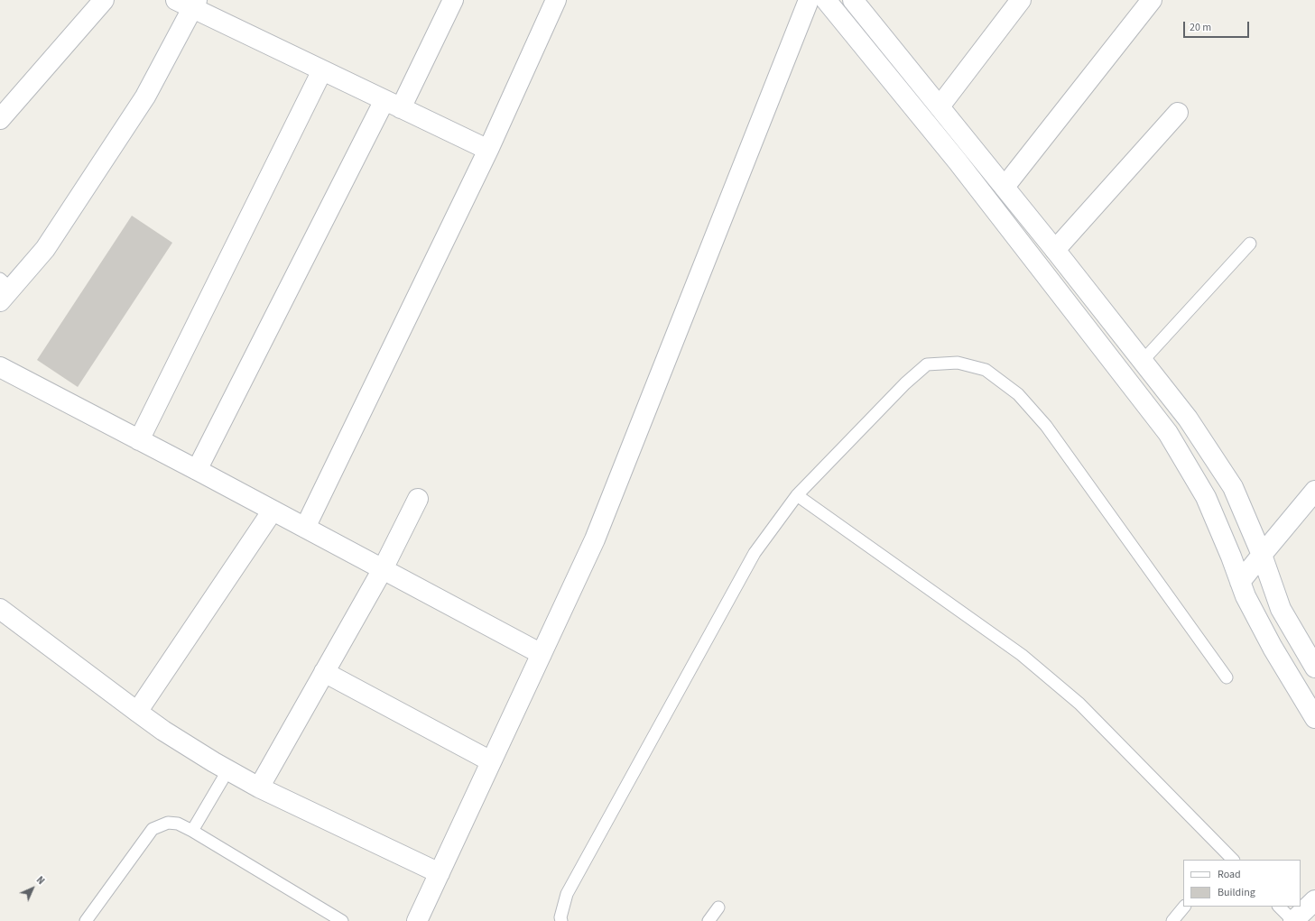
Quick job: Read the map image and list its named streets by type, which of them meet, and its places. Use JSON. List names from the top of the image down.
{
  "legend": ["Road", "Building"],
  "scale_bar": "20 m",
  "north": "top right"
}
